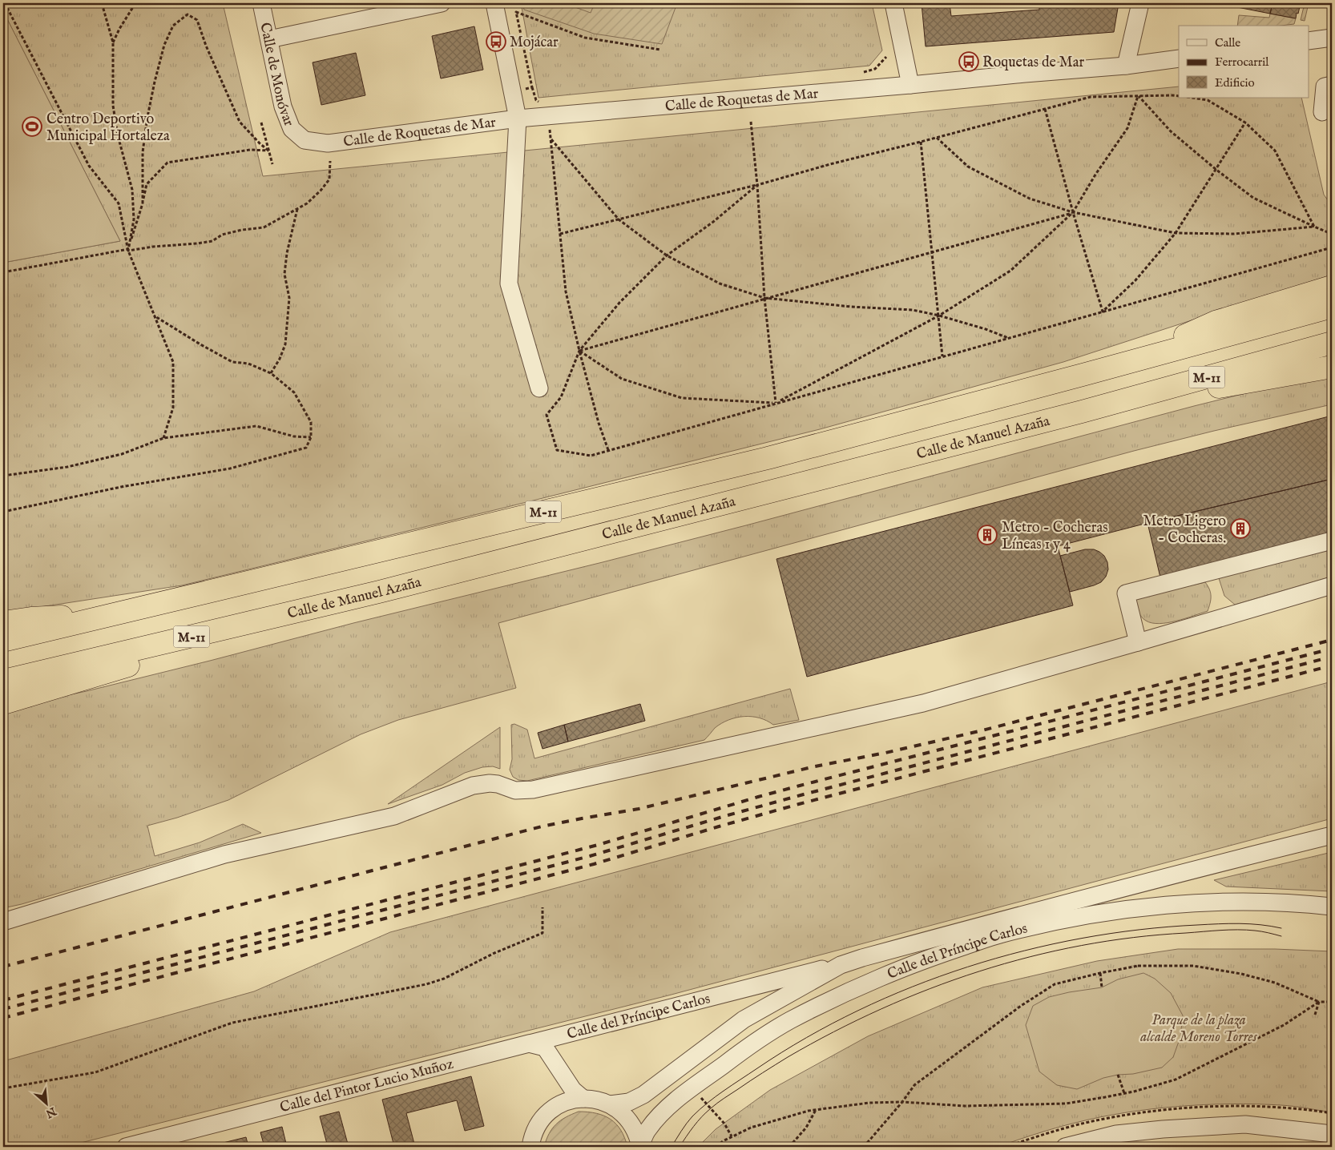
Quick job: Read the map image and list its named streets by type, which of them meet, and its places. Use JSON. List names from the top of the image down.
{
  "streets": {
    "highway": ["M-11", "Calle de Manuel Azaña"],
    "street": [
      "Calle de Monóvar",
      "Calle de Roquetas de Mar",
      "Calle del Príncipe Carlos",
      "Calle del Pintor Lucio Muñoz"
    ]
  },
  "crossings": [
    ["Calle de Monóvar", "Calle de Roquetas de Mar"],
    ["Calle del Príncipe Carlos", "Calle del Pintor Lucio Muñoz"]
  ],
  "parks": ["Parque de la plaza alcalde Moreno Torres"],
  "places": {
    "bus stop": ["Mojácar", "Roquetas de Mar"],
    "sports": ["Centro Deportivo Municipal Hortaleza"],
    "building": ["Metro Ligero - Cocheras.", "Metro - Cocheras Líneas 1 y 4"]
  },
  "legend": ["Calle", "Ferrocarril", "Edificio"],
  "north": "bottom right"
}
